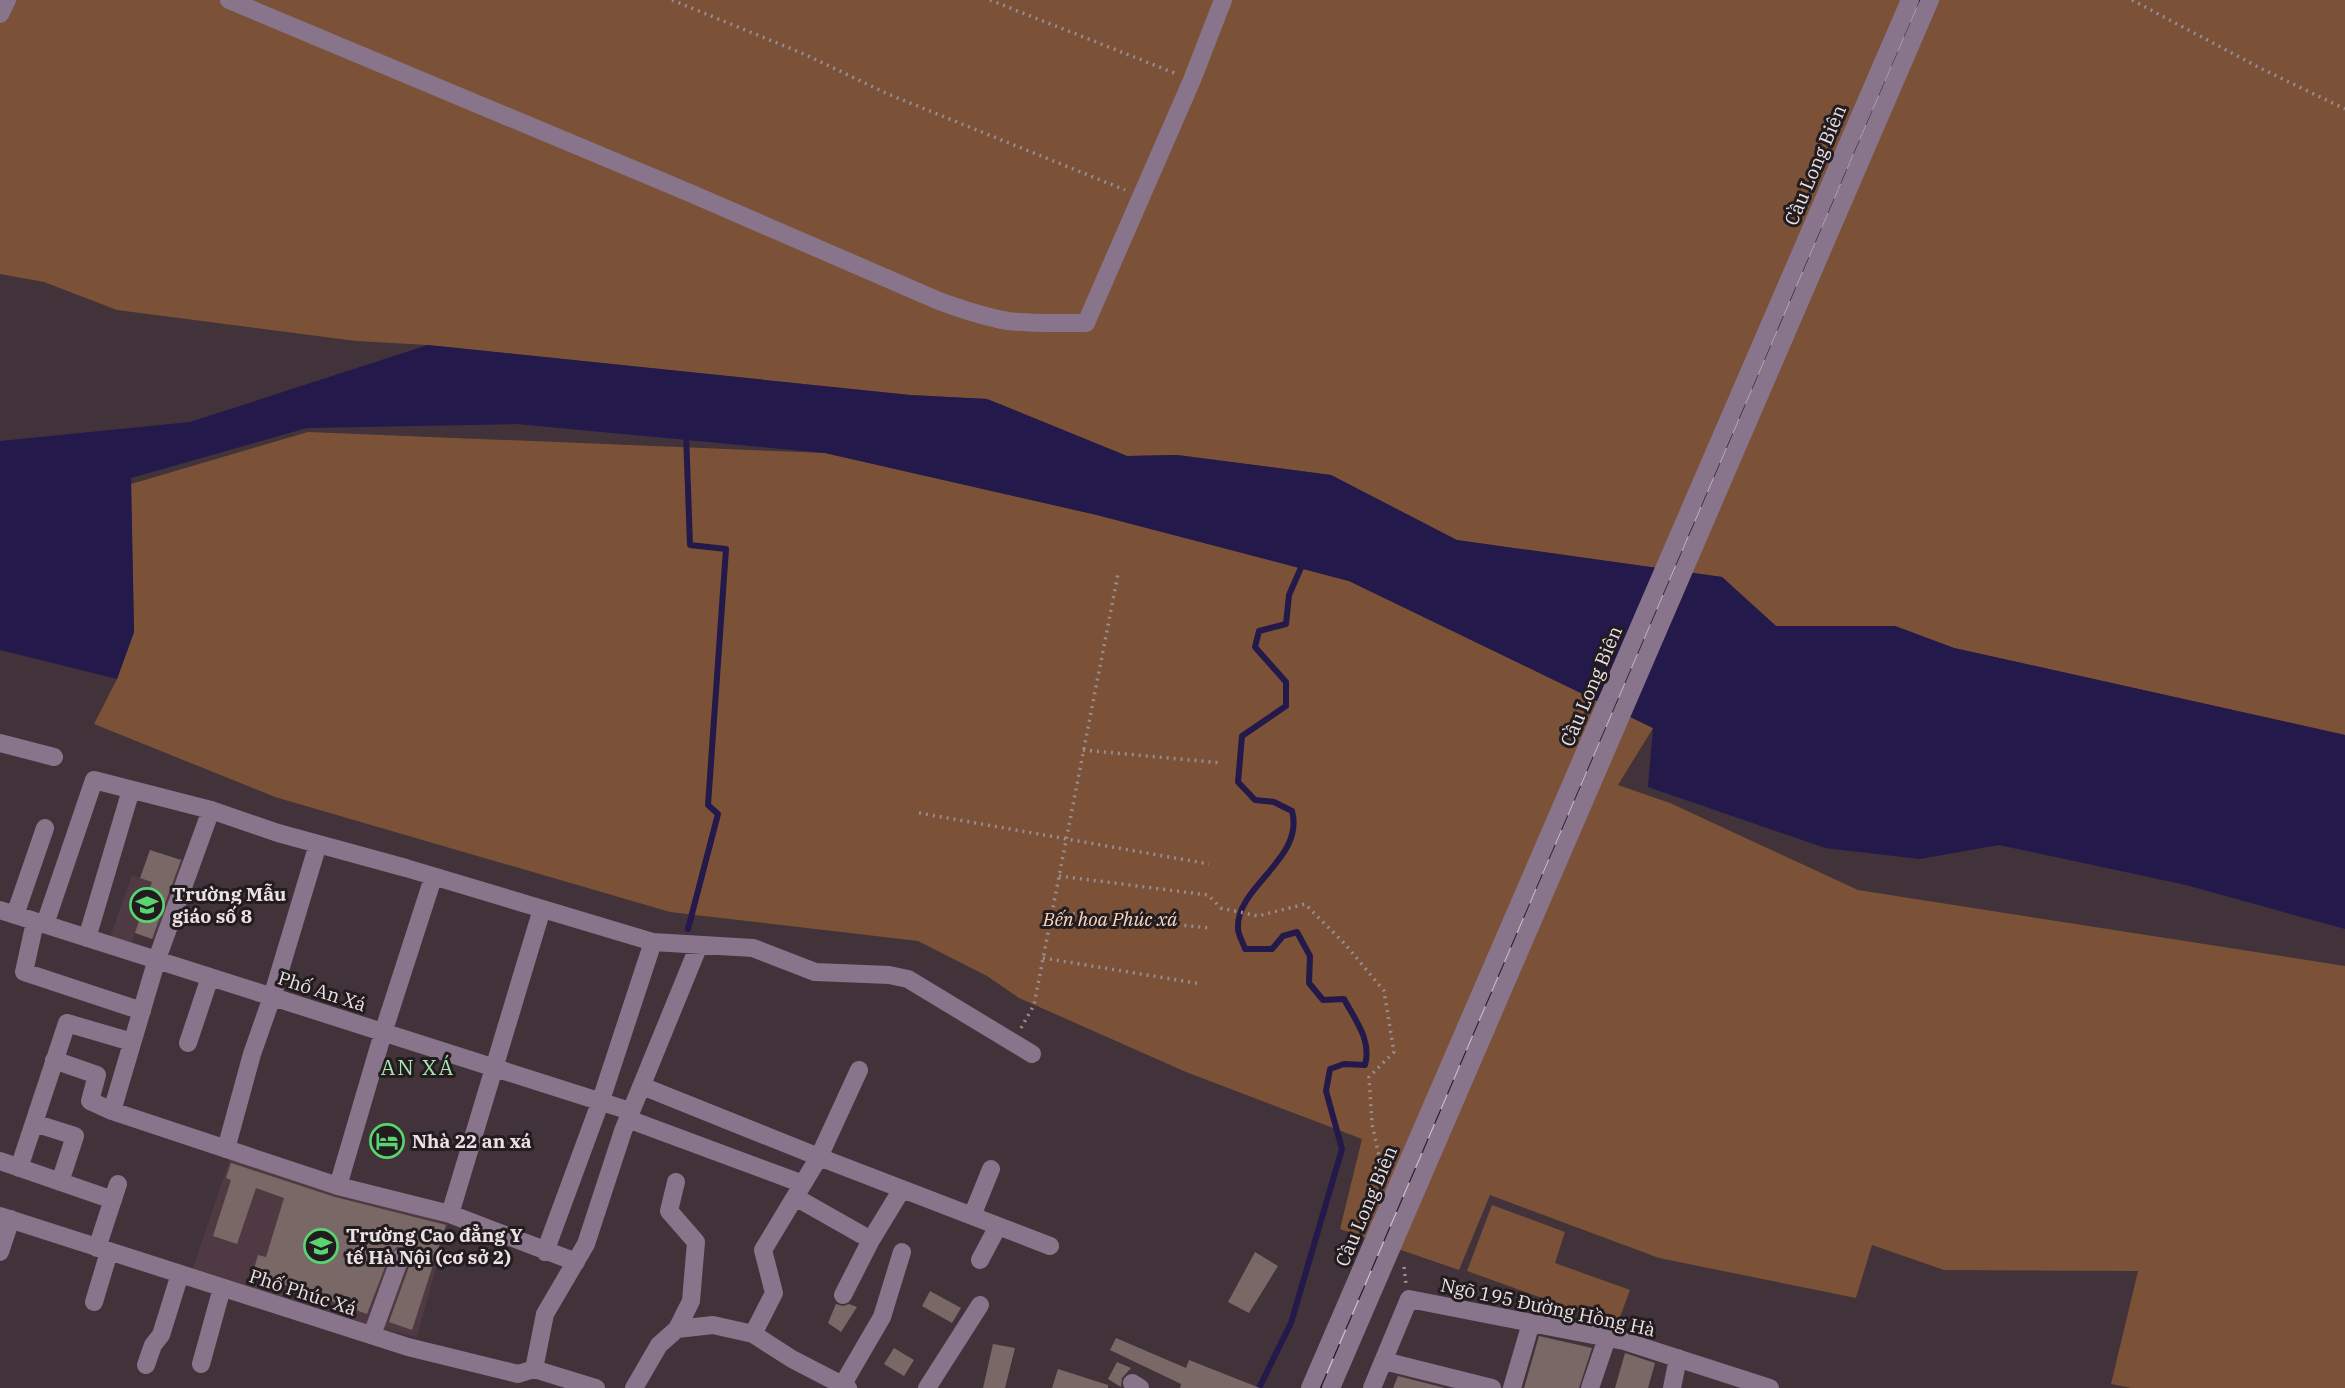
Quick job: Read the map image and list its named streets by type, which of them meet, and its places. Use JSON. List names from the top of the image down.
{
  "streets": {
    "street": [
      "Cầu Long Biên",
      "Phố An Xá",
      "Phố Phúc Xá",
      "Ngõ 195 Đường Hồng Hà"
    ]
  },
  "districts": ["AN XÁ"],
  "parks": ["Bến hoa Phúc xá"],
  "places": {
    "school or university": ["Trường Mẫu giáo số 8", "Trường Cao đẳng Y tế Hà Nội (cơ sở 2)"],
    "hotel": ["Nhà 22 an xá"]
  }
}
